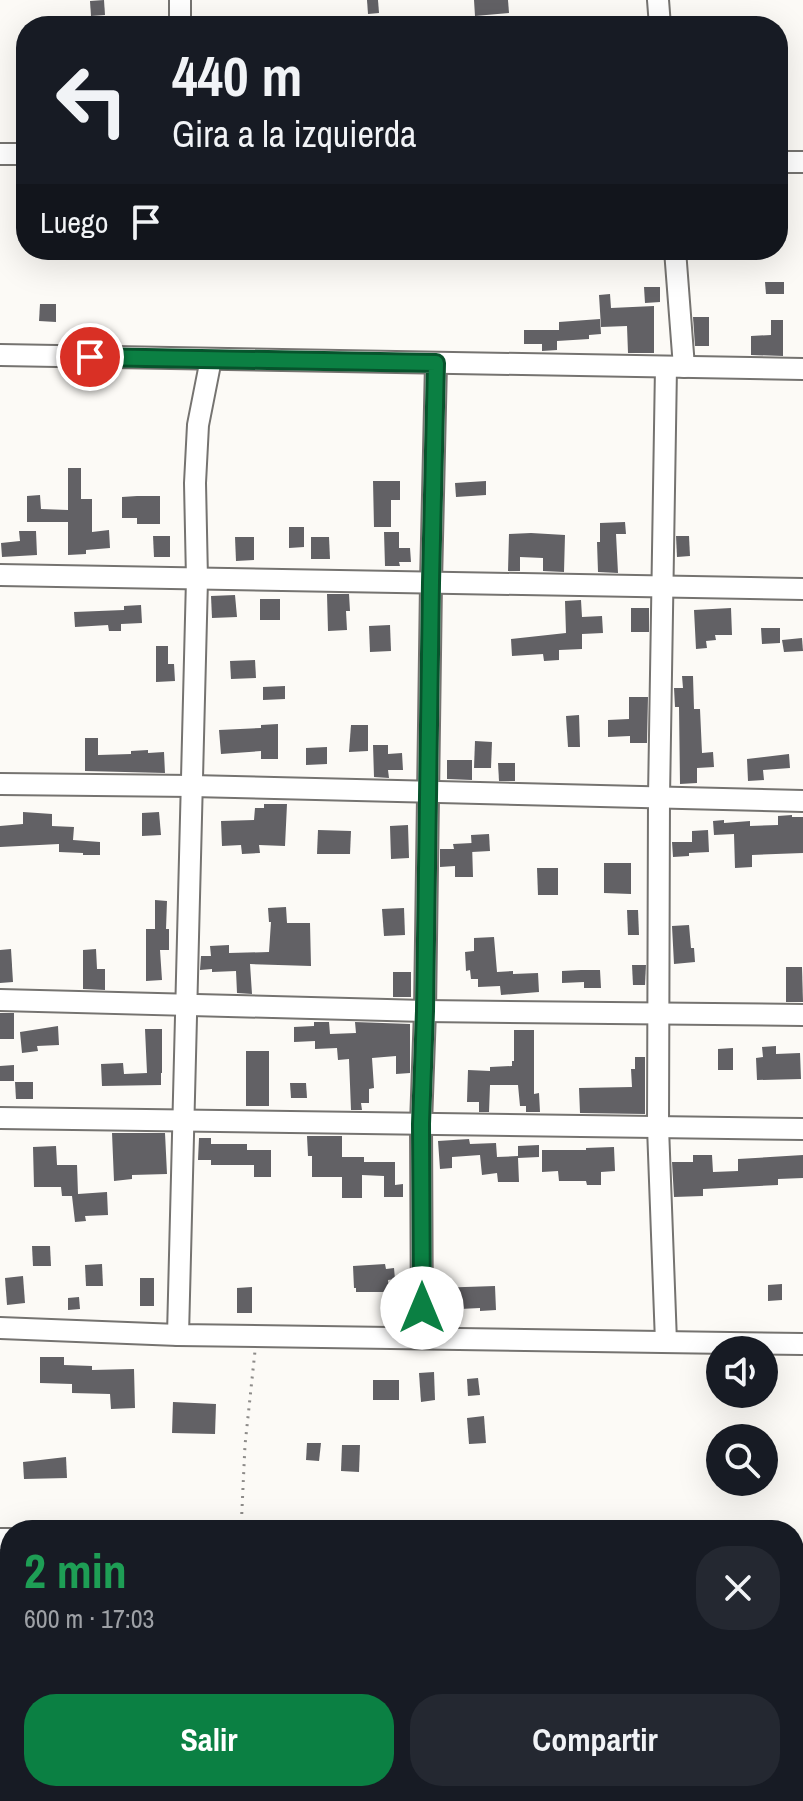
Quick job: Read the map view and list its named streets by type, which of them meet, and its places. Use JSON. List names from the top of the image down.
{
  "page": {
    "turn": ["440 m", "Gira a la izquierda"],
    "then": "Luego",
    "heading": ["2 min", "600 m · 17:03"],
    "buttons": ["Salir", "Compartir"]
  }
}
